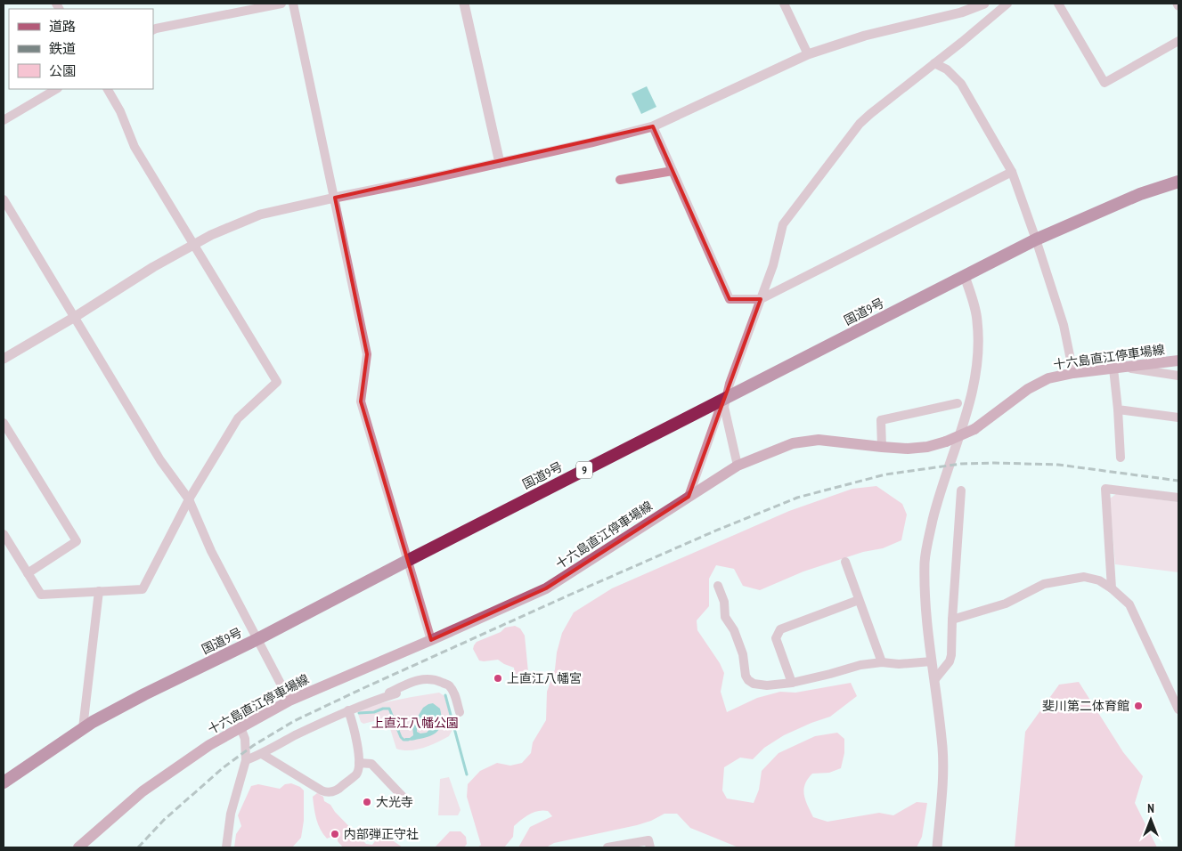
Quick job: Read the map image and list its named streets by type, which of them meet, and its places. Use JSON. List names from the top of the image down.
{
  "streets": {
    "highway": ["国道9号", "9"],
    "main road": ["十六島直江停車場線"]
  },
  "parks": ["上直江八幡公園"],
  "places": [
    "上直江八幡宮",
    "斐川第二体育館",
    "大光寺",
    "内部弾正守社"
  ],
  "legend": ["道路", "鉄道", "公園"],
  "north": "top"
}
